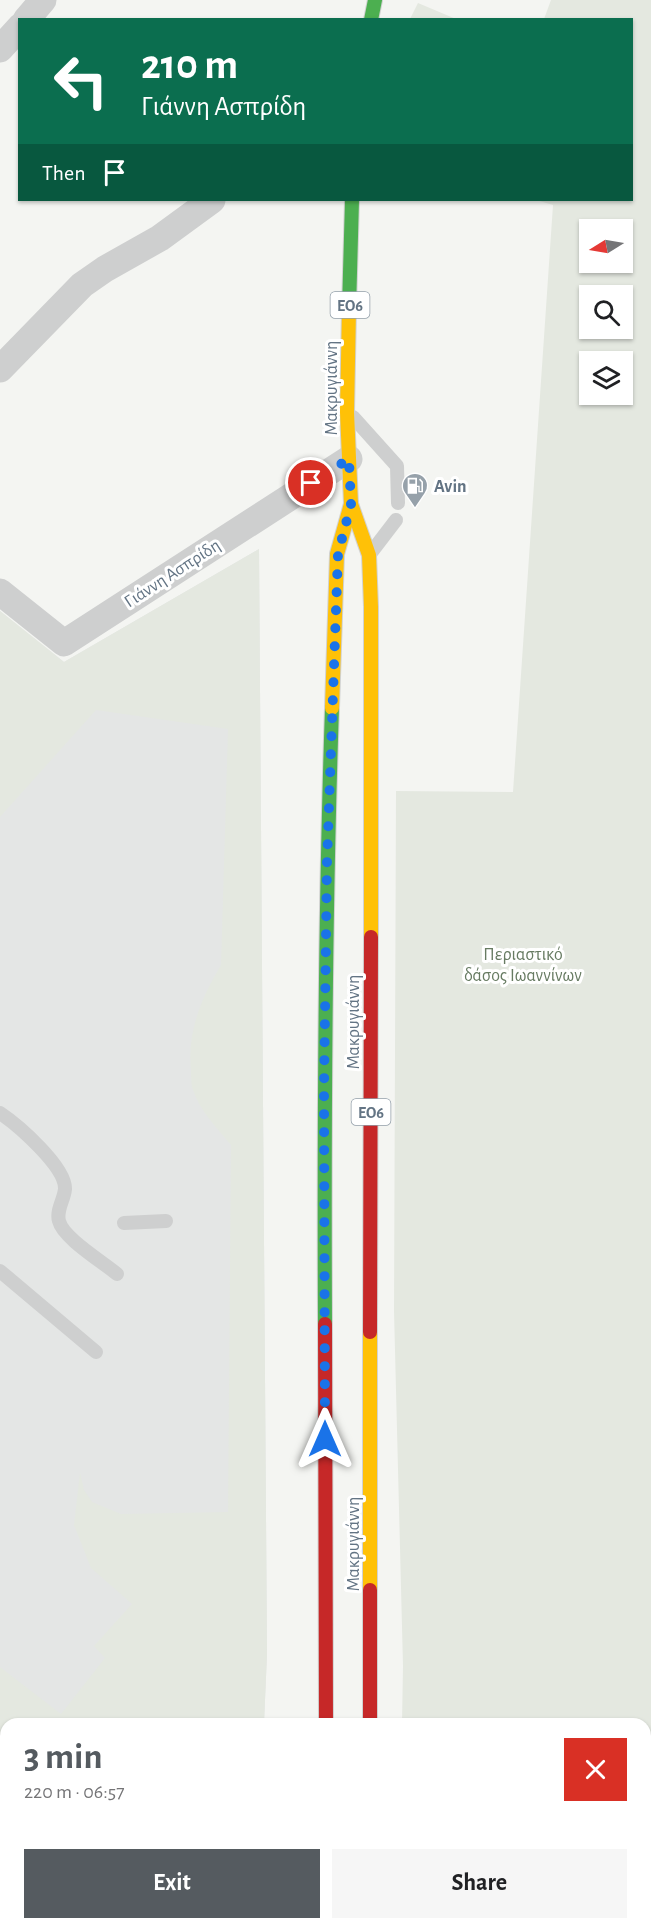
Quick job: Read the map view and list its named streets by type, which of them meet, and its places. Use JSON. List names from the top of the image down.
{
  "streets": {
    "main road": ["ΕΟ6", "Μακρυγιάννη"],
    "street": ["Γιάννη Ασπρίδη"]
  },
  "crossings": [
    ["Μακρυγιάννη", "Γιάννη Ασπρίδη"]
  ],
  "parks": ["Περιαστικό δάσος Ιωαννίνων"],
  "places": {
    "fuel station": ["Avin"]
  },
  "north": "left",
  "page": {
    "turn": ["210 m", "Γιάννη Ασπρίδη"],
    "then": "Then",
    "heading": ["3 min", "220 m · 06:57"],
    "buttons": ["Exit", "Share"]
  }
}
